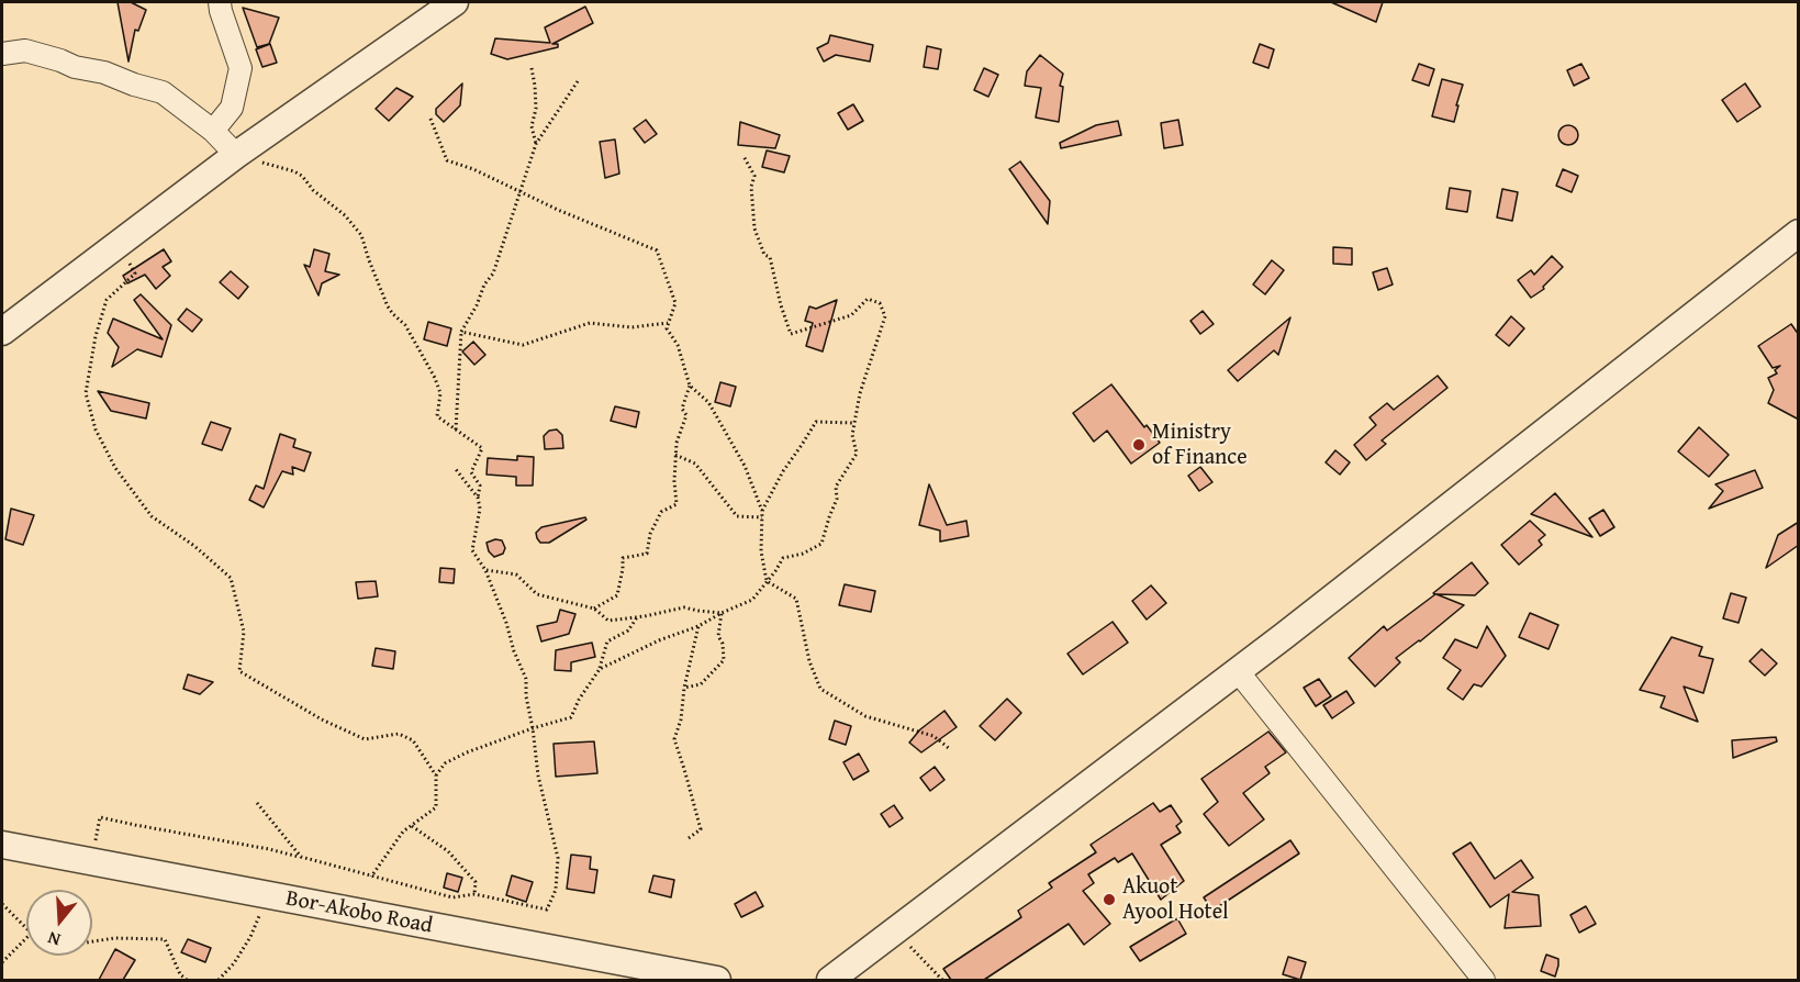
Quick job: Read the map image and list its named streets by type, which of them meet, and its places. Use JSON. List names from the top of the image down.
{
  "streets": {
    "street": ["Bor-Akobo Road"]
  },
  "places": ["Ministry of Finance", "Akuot Ayool Hotel"],
  "north": "bottom"
}
